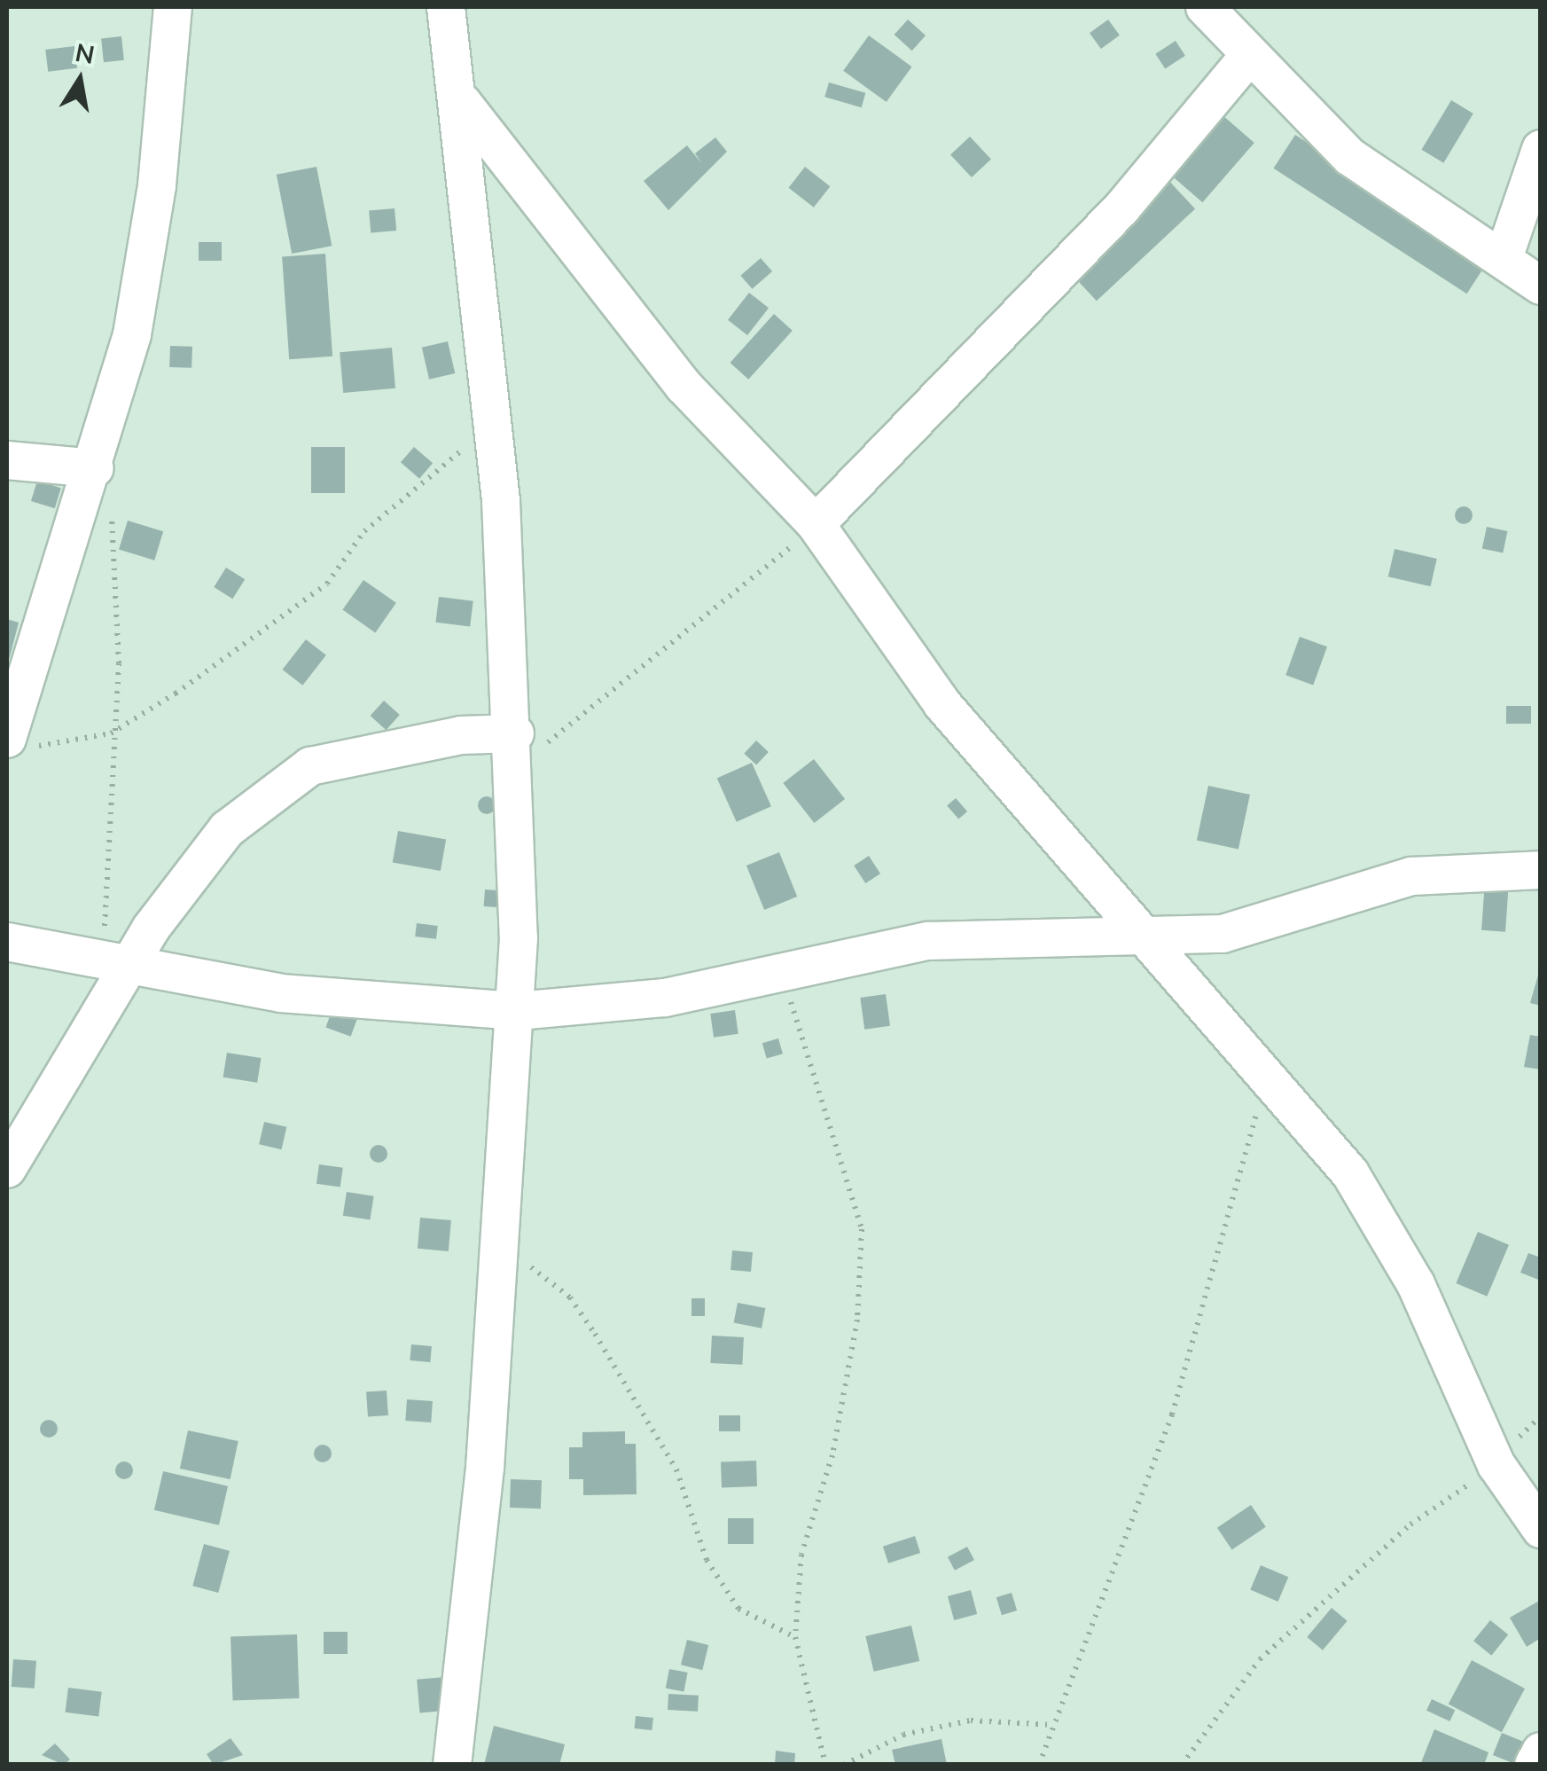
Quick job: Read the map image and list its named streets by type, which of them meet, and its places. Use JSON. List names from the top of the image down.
{
  "north": "top"
}
